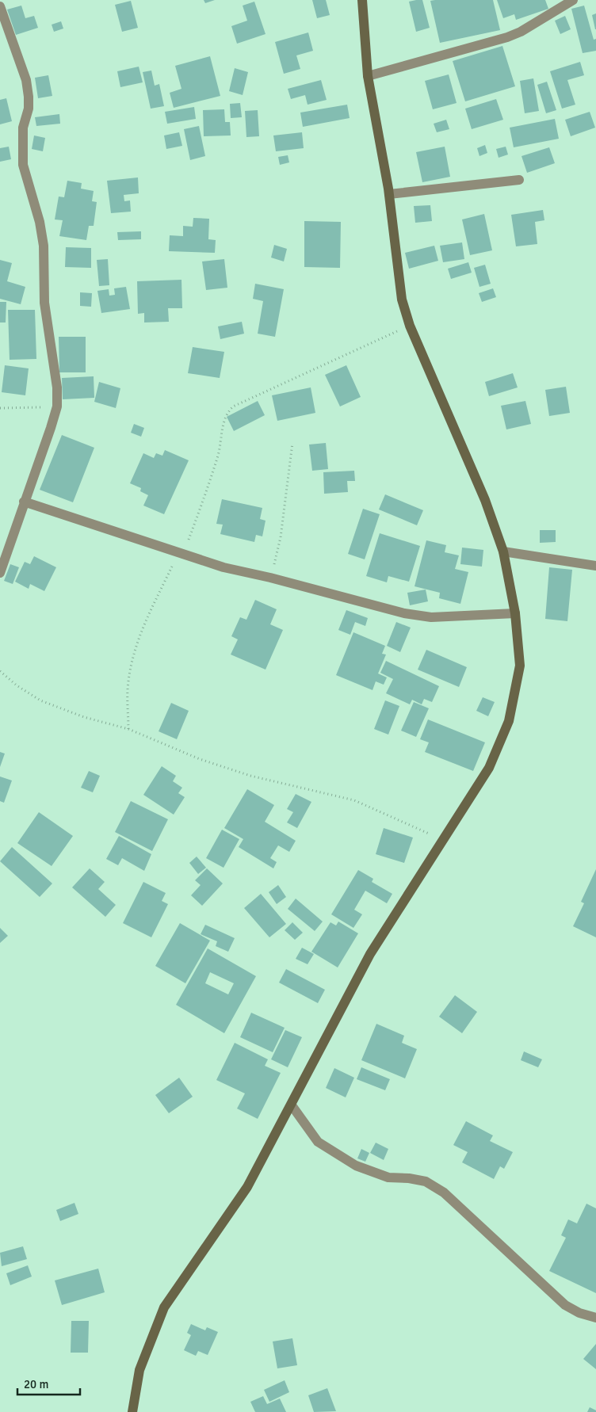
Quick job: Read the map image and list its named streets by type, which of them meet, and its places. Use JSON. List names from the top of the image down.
{
  "scale_bar": "20 m"
}
